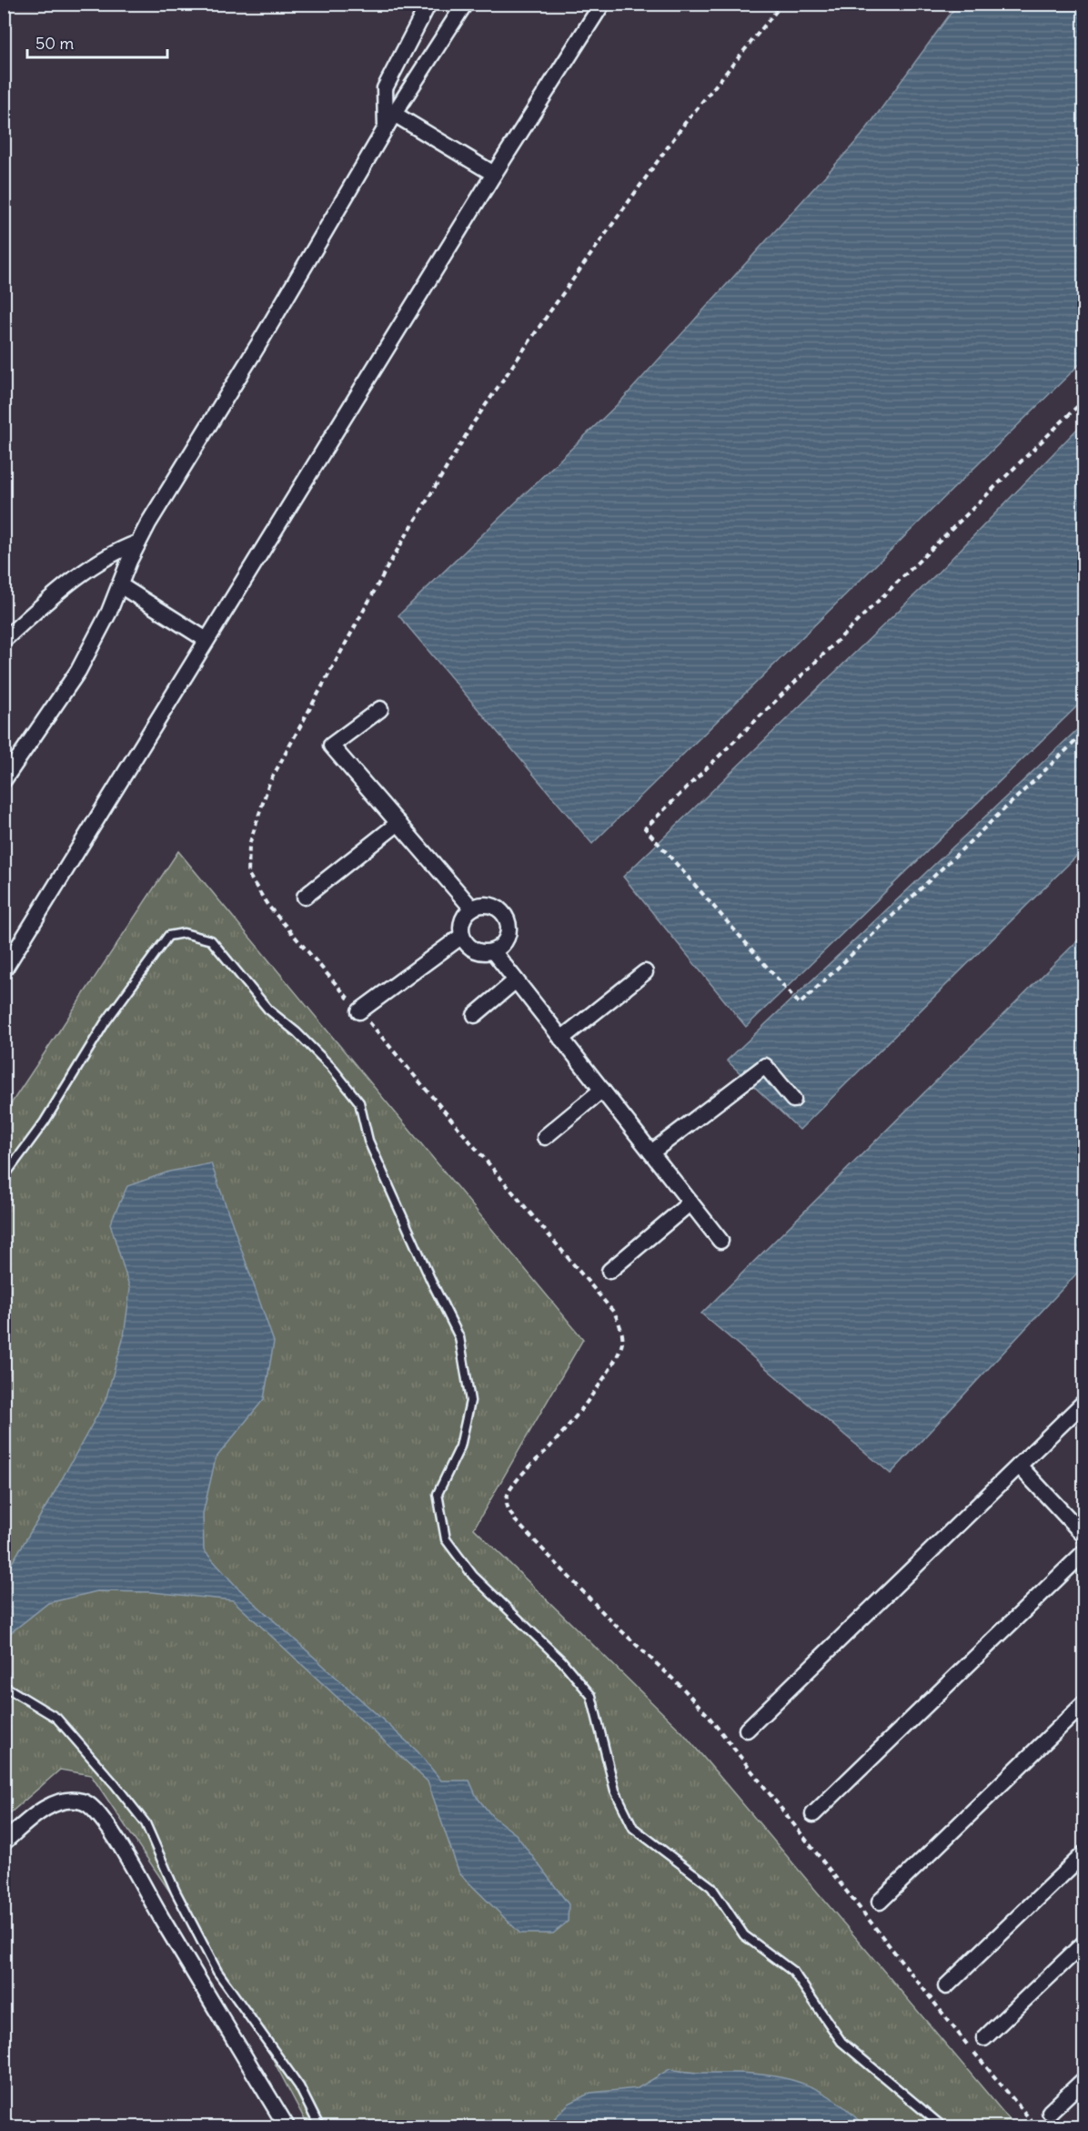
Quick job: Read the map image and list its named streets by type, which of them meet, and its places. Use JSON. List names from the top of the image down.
{
  "scale_bar": "50 m"
}
